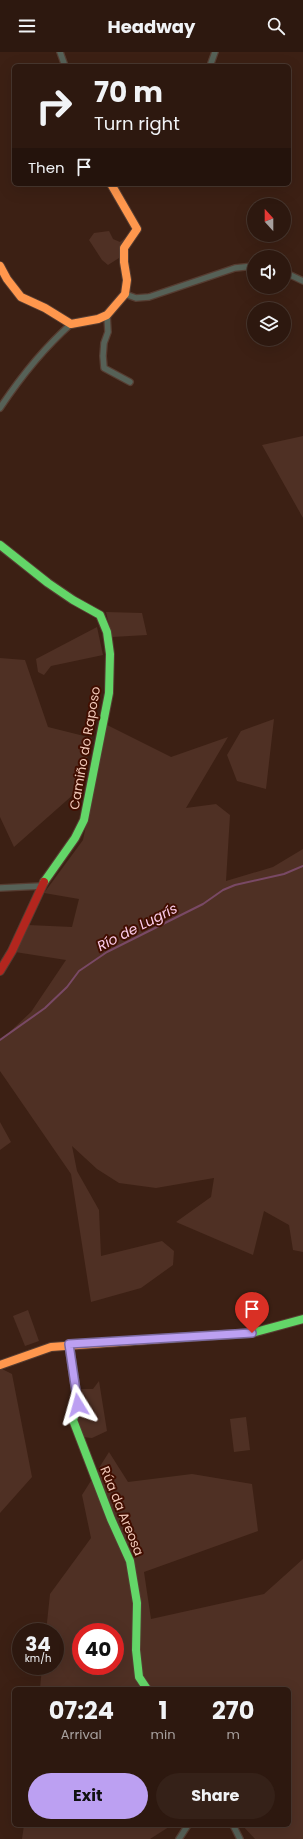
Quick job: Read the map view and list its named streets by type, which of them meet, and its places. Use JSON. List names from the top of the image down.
{
  "streets": {
    "street": ["Camiño do Raposo", "Rúa da Areosa"]
  },
  "water": ["Río de Lugrís"],
  "north": "top",
  "page": {
    "header": "Headway",
    "turn": ["70 m", "Turn right"],
    "then": "Then",
    "speed": "34 km/h",
    "limit": "40",
    "eta": [
      "07:24",
      "Arrival",
      "1",
      "min",
      "270",
      "m"
    ],
    "buttons": ["Exit", "Share"]
  }
}
